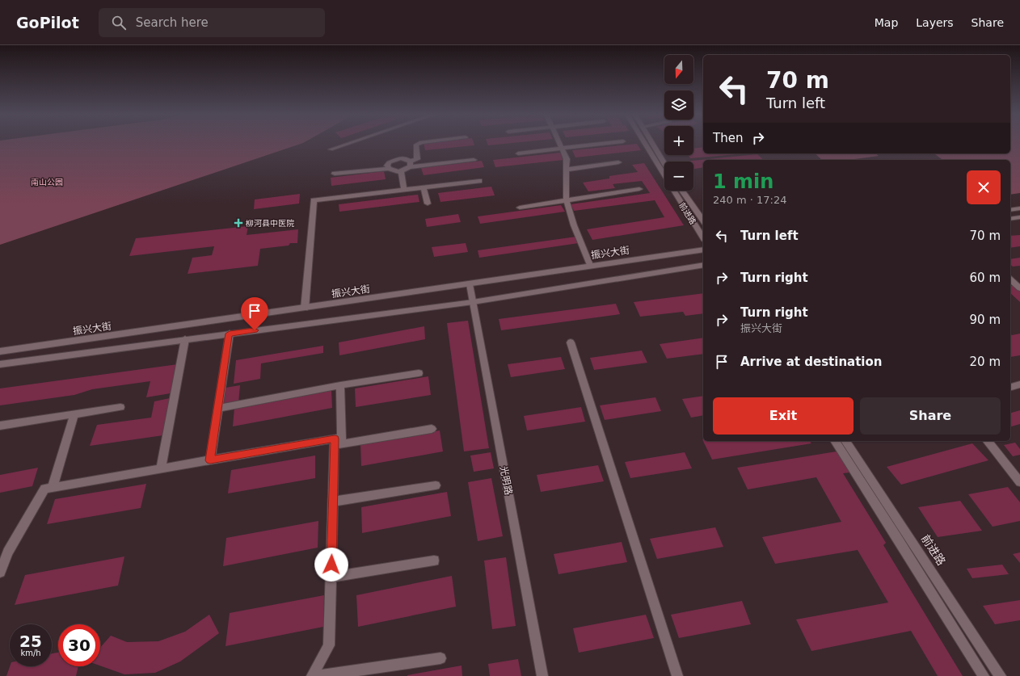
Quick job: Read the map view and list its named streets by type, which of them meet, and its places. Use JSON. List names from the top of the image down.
{
  "streets": {
    "street": ["前进路", "振兴大街", "光明路"]
  },
  "crossings": [
    ["振兴大街", "光明路"]
  ],
  "parks": ["南山公园"],
  "places": {
    "health": ["柳河县中医院"]
  },
  "north": "bottom",
  "page": {
    "header": "GoPilot",
    "search": "Search here",
    "nav": ["Map", "Layers", "Share"],
    "map_buttons": ["+", "−"],
    "turn": ["70 m", "Turn left"],
    "then": "Then",
    "heading": ["1 min", "240 m · 17:24"],
    "list": [
      {
        "name": "Turn left",
        "value": "70 m"
      },
      {
        "name": "Turn right",
        "value": "60 m"
      },
      {
        "name": "Turn right",
        "note": "振兴大街",
        "value": "90 m"
      },
      {
        "name": "Arrive at destination",
        "value": "20 m"
      }
    ],
    "buttons": ["Exit", "Share"],
    "speed": "25 km/h",
    "limit": "30"
  }
}
